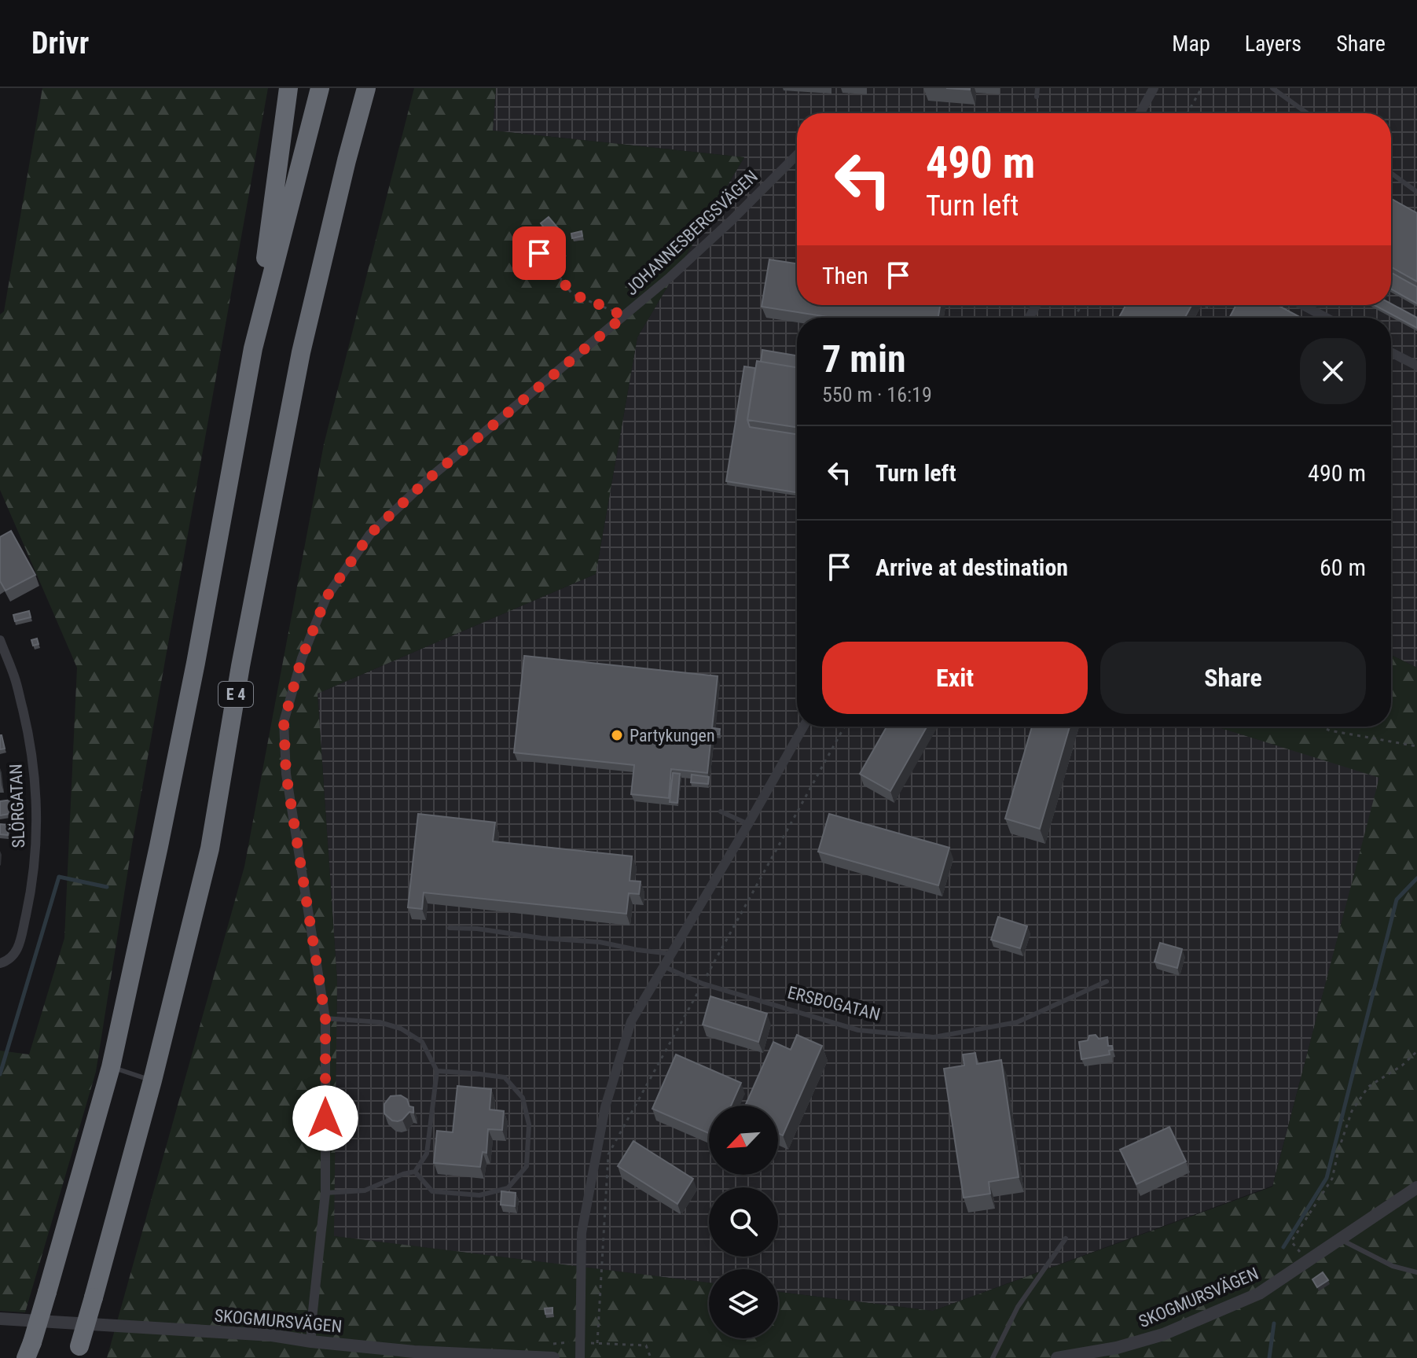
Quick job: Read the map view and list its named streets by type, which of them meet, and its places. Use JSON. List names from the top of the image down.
{
  "streets": {
    "highway": ["E 4"],
    "street": ["JOHANNESBERGSVÄGEN", "SLÖRGATAN", "SKOGMURSVÄGEN"],
    "lane": ["ERSBOGATAN"]
  },
  "crossings": [
    ["JOHANNESBERGSVÄGEN", "SKOGMURSVÄGEN"]
  ],
  "places": ["Partykungen"],
  "north": "bottom left",
  "page": {
    "header": "Drivr",
    "nav": ["Map", "Layers", "Share"],
    "turn": ["490 m", "Turn left"],
    "then": "Then",
    "heading": ["7 min", "550 m · 16:19"],
    "list": [
      {
        "name": "Turn left",
        "value": "490 m"
      },
      {
        "name": "Arrive at destination",
        "value": "60 m"
      }
    ],
    "buttons": ["Exit", "Share"]
  }
}
